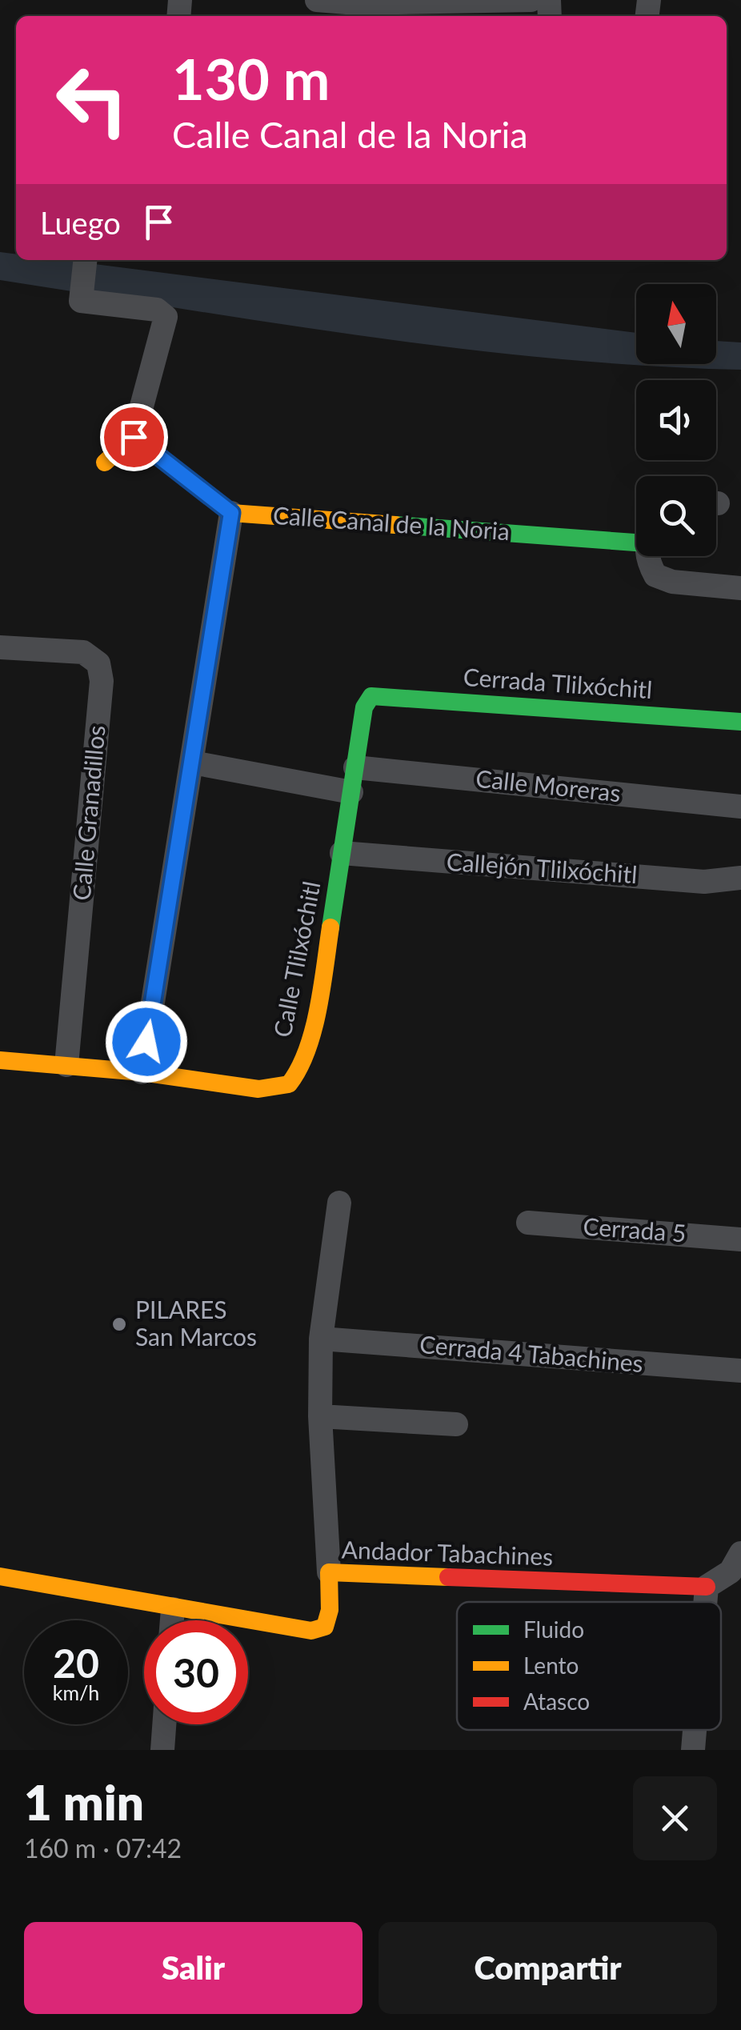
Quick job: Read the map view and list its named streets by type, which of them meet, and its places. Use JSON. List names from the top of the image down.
{
  "streets": {
    "street": [
      "Calle Canal de la Noria",
      "Cerrada Tlilxóchitl",
      "Calle Moreras",
      "Calle Granadillos",
      "Callejón Tlilxóchitl",
      "Calle Tlilxóchitl",
      "Cerrada 5",
      "Cerrada 4 Tabachines",
      "Andador Tabachines"
    ]
  },
  "crossings": [
    ["Cerrada Tlilxóchitl", "Calle Tlilxóchitl"],
    ["Calle Moreras", "Calle Tlilxóchitl"],
    ["Calle Granadillos", "Calle Tlilxóchitl"],
    ["Callejón Tlilxóchitl", "Calle Tlilxóchitl"]
  ],
  "places": ["PILARES San Marcos"],
  "legend": ["Fluido", "Lento", "Atasco"],
  "north": "top",
  "page": {
    "turn": ["130 m", "Calle Canal de la Noria"],
    "then": "Luego",
    "speed": "20 km/h",
    "limit": "30",
    "heading": ["1 min", "160 m · 07:42"],
    "buttons": ["Salir", "Compartir"]
  }
}
